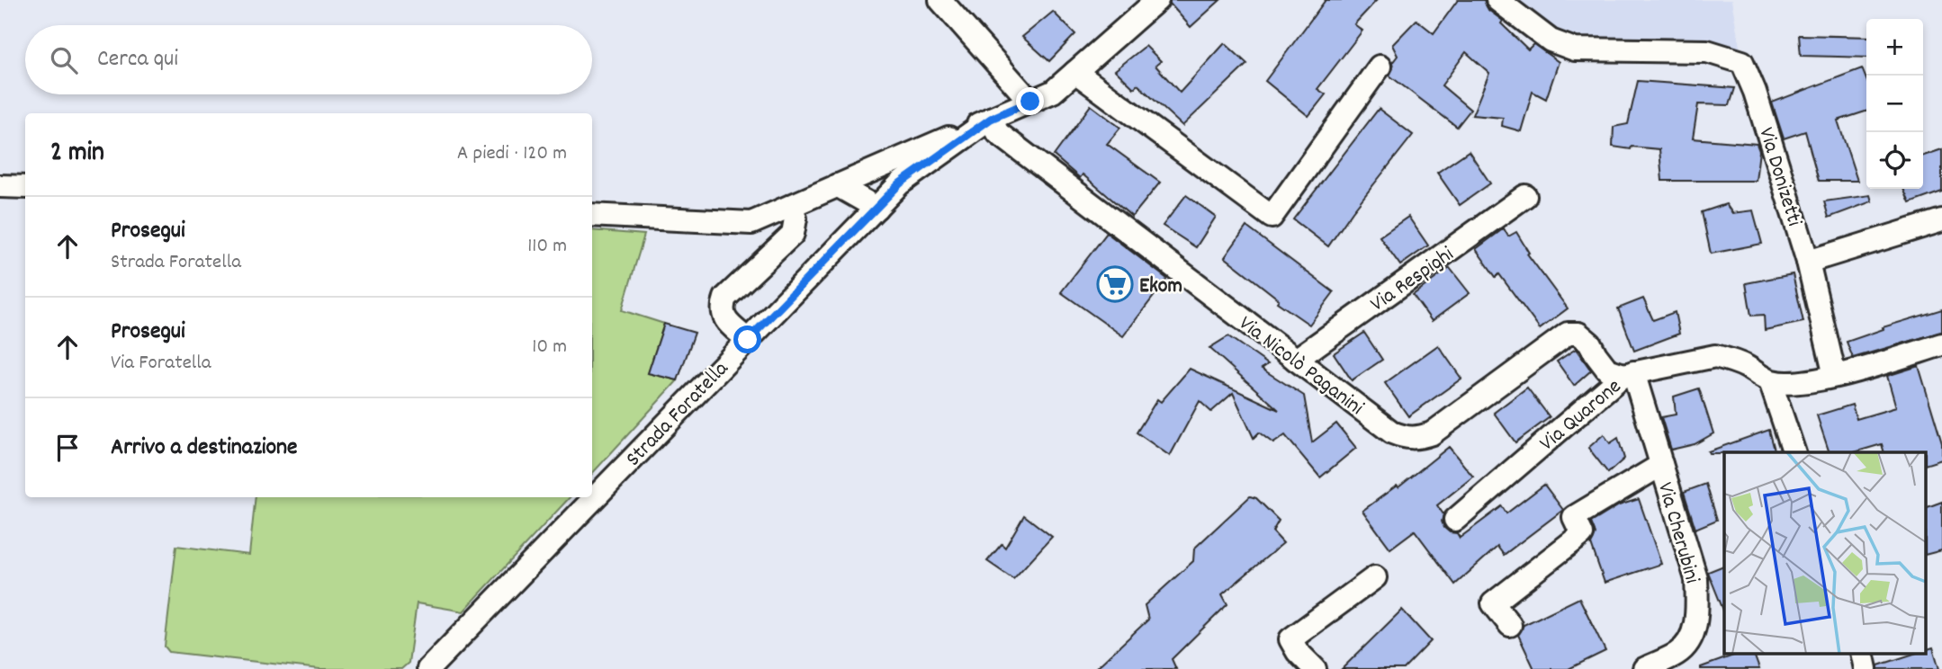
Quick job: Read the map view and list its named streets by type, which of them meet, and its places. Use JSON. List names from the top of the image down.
{
  "streets": {
    "street": [
      "Via Donizetti",
      "Via Respighi",
      "Via Nicolò Paganini",
      "Strada Foratella",
      "Via Quarone",
      "Via Cherubini"
    ]
  },
  "crossings": [
    ["Via Donizetti", "Via Quarone"],
    ["Via Respighi", "Via Nicolò Paganini"],
    ["Via Nicolò Paganini", "Strada Foratella"],
    ["Via Nicolò Paganini", "Via Quarone"],
    ["Via Nicolò Paganini", "Via Cherubini"],
    ["Via Quarone", "Via Cherubini"]
  ],
  "places": {
    "supermarket": ["Ekom"]
  },
  "page": {
    "map_buttons": ["+", "−"],
    "search": "Cerca qui",
    "heading": ["2 min", "A piedi · 120 m"],
    "list": [
      ["Prosegui", "Strada Foratella", "110 m"],
      ["Prosegui", "Via Foratella", "10 m"],
      "Arrivo a destinazione"
    ]
  }
}
